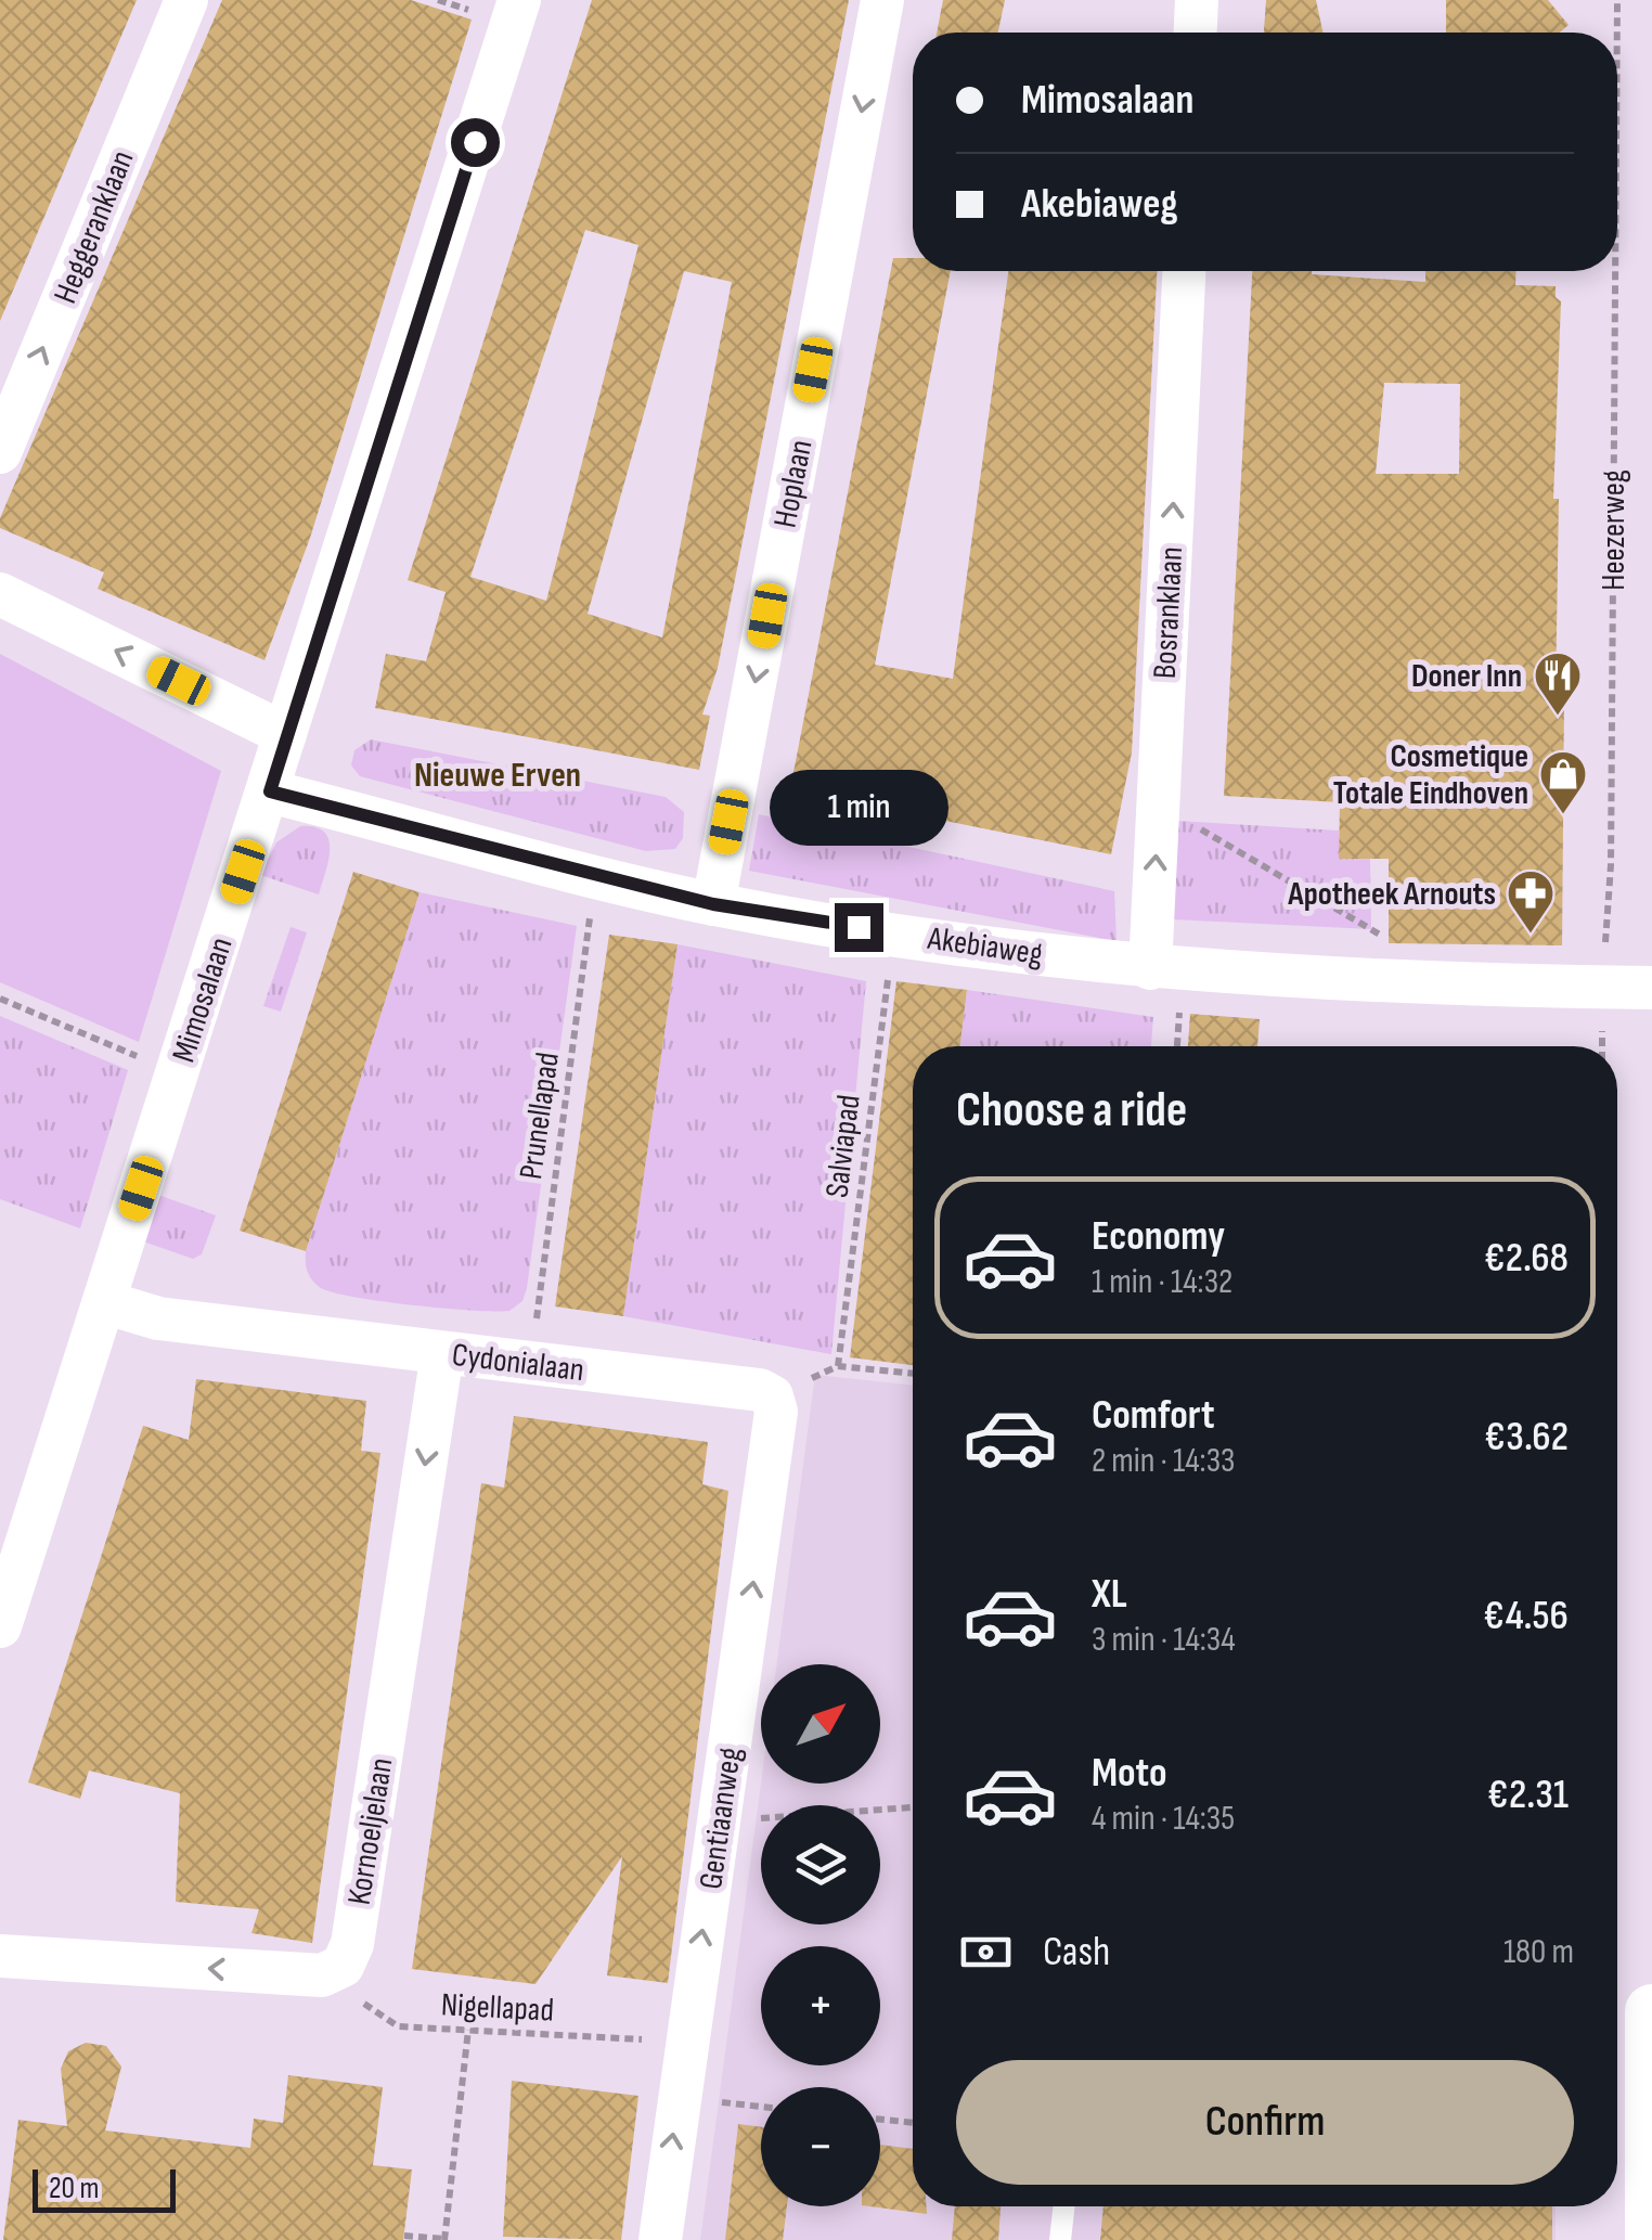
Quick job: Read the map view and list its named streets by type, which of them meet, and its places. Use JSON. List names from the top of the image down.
{
  "streets": {
    "street": [
      "Heggeranklaan",
      "Hoplaan",
      "Bosranklaan",
      "Akebiaweg",
      "Mimosalaan",
      "Cydonialaan",
      "Gentiaanweg",
      "Kornoeljelaan"
    ],
    "path": [
      "Heezerweg",
      "Prunellapad",
      "Salviapad",
      "Nigellapad"
    ]
  },
  "crossings": [
    ["Hoplaan", "Akebiaweg"],
    ["Heezerweg", "Akebiaweg"],
    ["Bosranklaan", "Akebiaweg"],
    ["Akebiaweg", "Mimosalaan"],
    ["Akebiaweg", "Prunellapad"],
    ["Akebiaweg", "Salviapad"],
    ["Mimosalaan", "Cydonialaan"],
    ["Prunellapad", "Cydonialaan"],
    ["Cydonialaan", "Gentiaanweg"],
    ["Cydonialaan", "Kornoeljelaan"],
    ["Gentiaanweg", "Nigellapad"],
    ["Kornoeljelaan", "Nigellapad"]
  ],
  "one_way": [
    "Heggeranklaan",
    "Hoplaan",
    "Bosranklaan",
    "Gentiaanweg",
    "Kornoeljelaan"
  ],
  "districts": ["Nieuwe Erven"],
  "places": {
    "restaurant": ["Doner Inn"],
    "shop": ["Cosmetique Totale Eindhoven"],
    "pharmacy": ["Apotheek Arnouts"]
  },
  "scale_bar": "20 m",
  "north": "top right",
  "page": {
    "banner": ["Mimosalaan", "Akebiaweg"],
    "bubble": "1 min",
    "heading": "Choose a ride",
    "list": [
      {
        "name": "Economy",
        "note": "1 min · 14:32",
        "value": "€2.68"
      },
      {
        "name": "Comfort",
        "note": "2 min · 14:33",
        "value": "€3.62"
      },
      {
        "name": "XL",
        "note": "3 min · 14:34",
        "value": "€4.56"
      },
      {
        "name": "Moto",
        "note": "4 min · 14:35",
        "value": "€2.31"
      }
    ],
    "map_buttons": ["+", "−"],
    "pay": ["Cash", "180 m"],
    "buttons": "Confirm",
    "scale": "20 m"
  }
}
